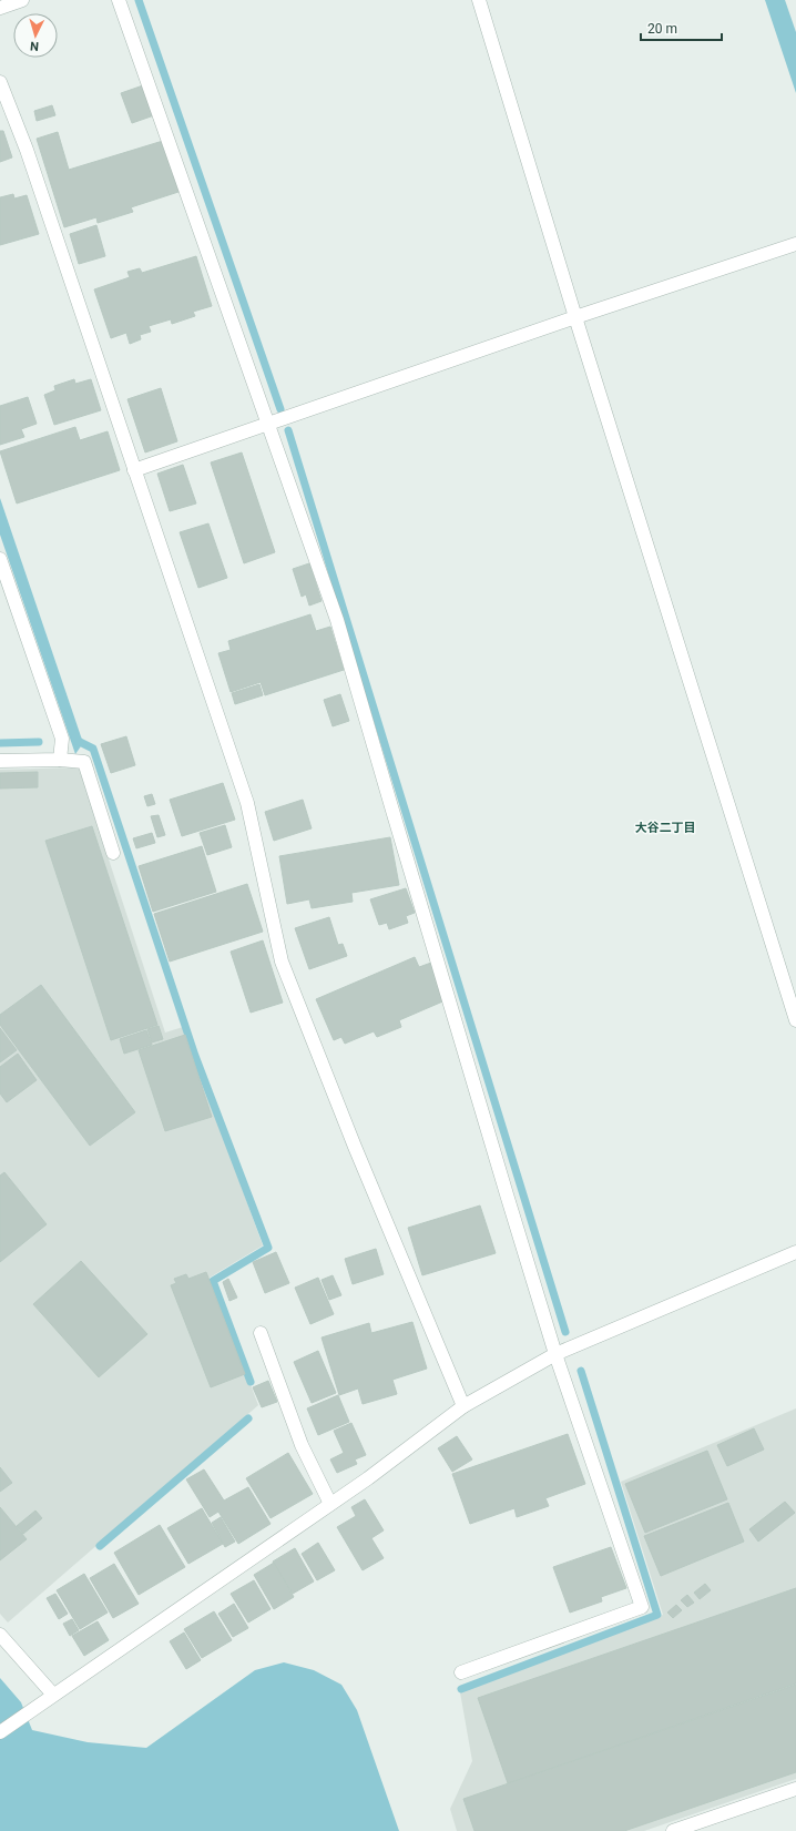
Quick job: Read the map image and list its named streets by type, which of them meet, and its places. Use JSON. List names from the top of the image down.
{
  "districts": ["大谷二丁目"],
  "scale_bar": "20 m",
  "north": "bottom"
}
